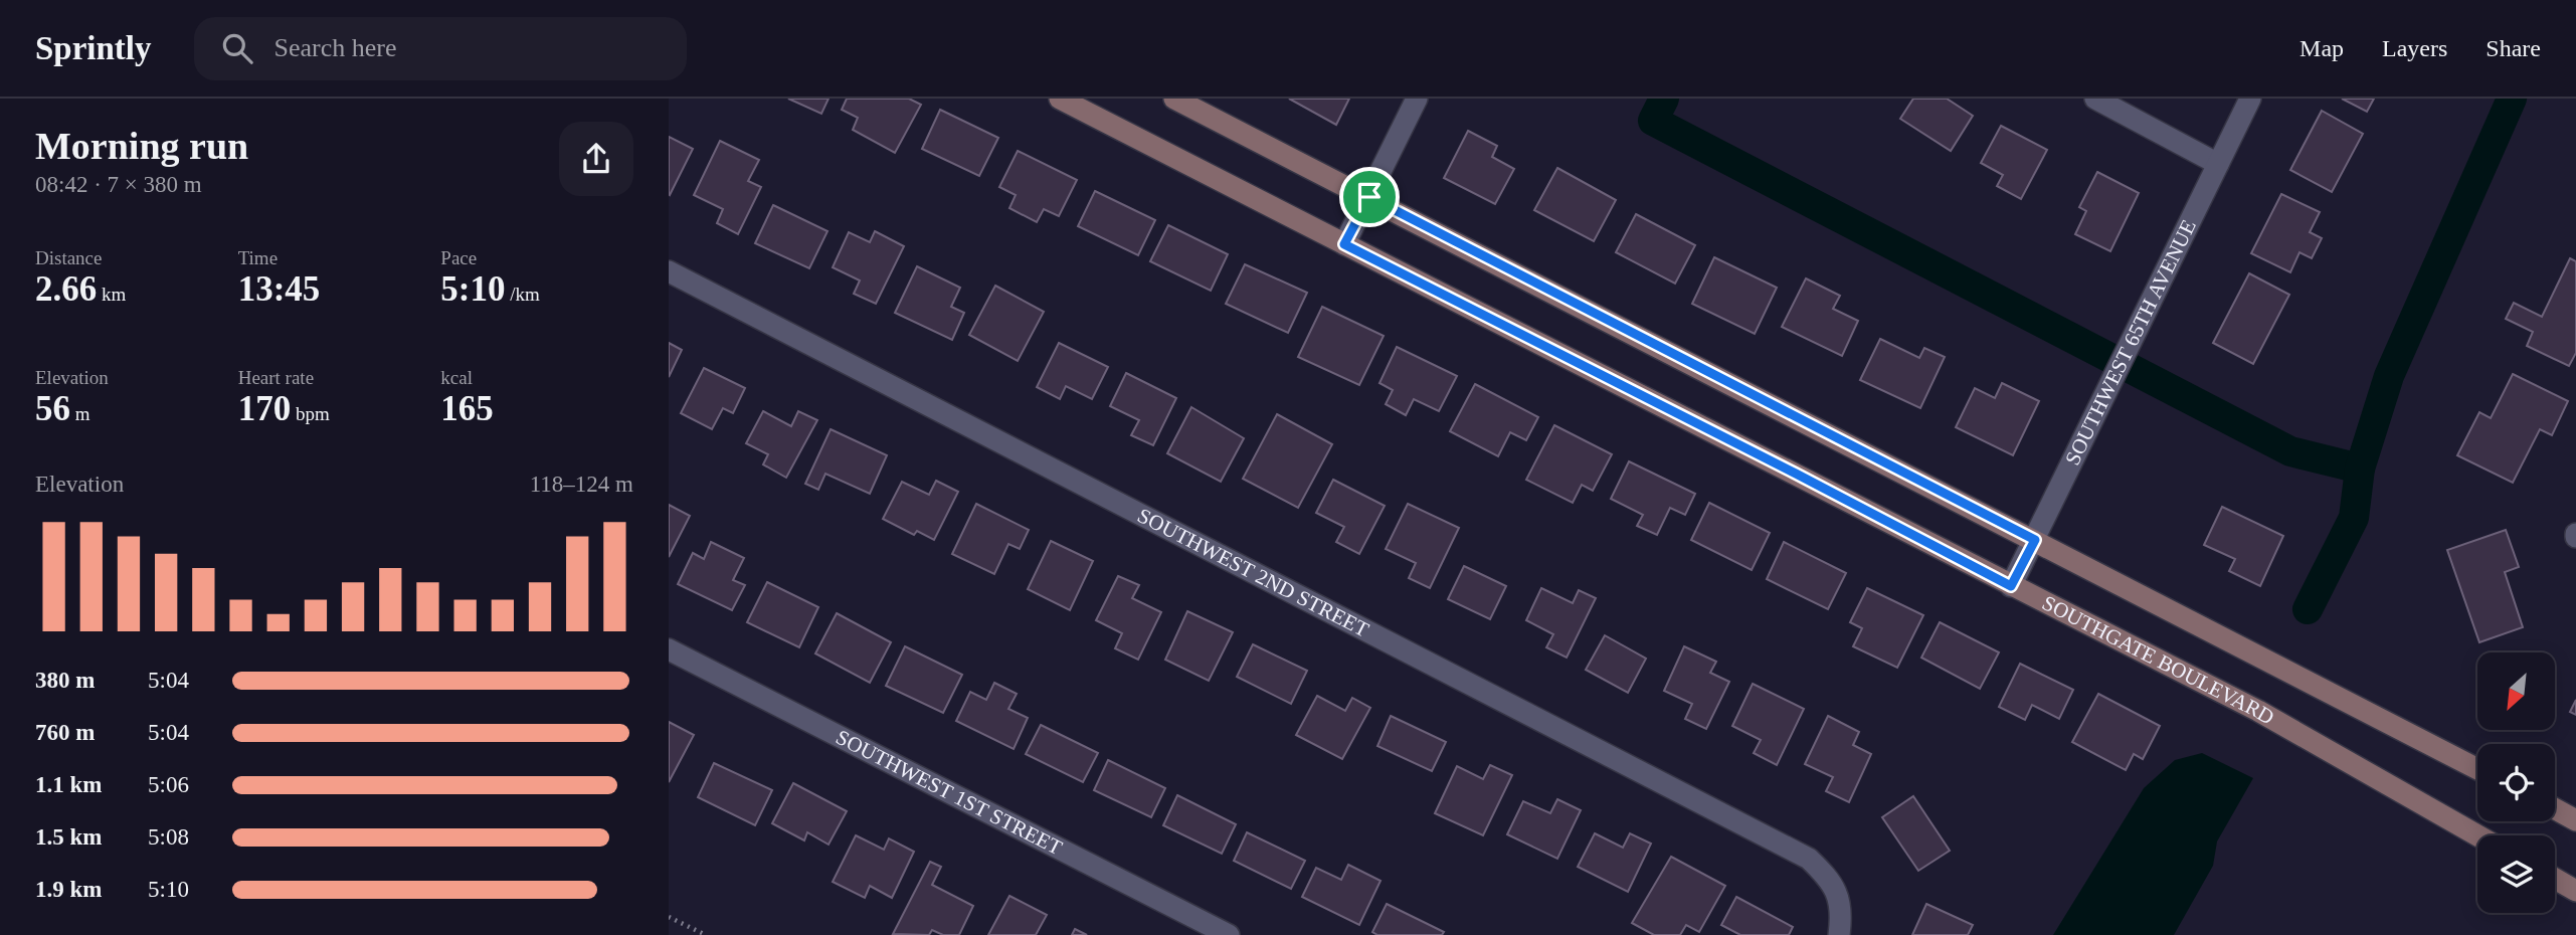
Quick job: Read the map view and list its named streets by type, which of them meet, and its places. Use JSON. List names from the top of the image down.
{
  "streets": {
    "main road": ["SOUTHGATE BOULEVARD"],
    "street": ["SOUTHWEST 65TH AVENUE", "SOUTHWEST 2ND STREET", "SOUTHWEST 1ST STREET"]
  },
  "crossings": [
    ["SOUTHWEST 65TH AVENUE", "SOUTHGATE BOULEVARD"]
  ],
  "north": "bottom left",
  "page": {
    "header": "Sprintly",
    "search": "Search here",
    "nav": ["Map", "Layers", "Share"],
    "heading": ["Morning run", "08:42 · 7 × 380 m"],
    "stats": [
      ["Distance", "2.66 km"],
      ["Time", "13:45"],
      ["Pace", "5:10 /km"],
      ["Elevation", "56 m"],
      ["Heart rate", "170 bpm"],
      ["kcal", "165"]
    ],
    "chart": ["Elevation", "118–124 m"],
    "list": [
      {
        "name": "380 m",
        "note": "5:04"
      },
      {
        "name": "760 m",
        "note": "5:04"
      },
      {
        "name": "1.1 km",
        "note": "5:06"
      },
      {
        "name": "1.5 km",
        "note": "5:08"
      },
      {
        "name": "1.9 km",
        "note": "5:10"
      }
    ]
  }
}
